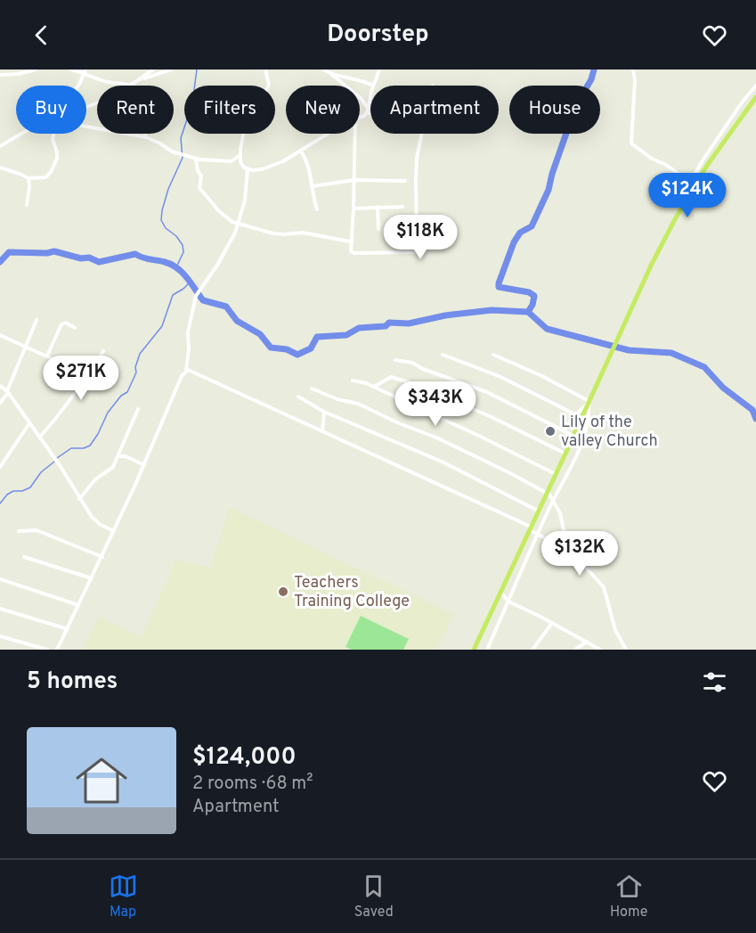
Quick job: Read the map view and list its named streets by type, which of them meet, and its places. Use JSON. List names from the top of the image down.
{
  "places": ["Lily of the valley Church", "Teachers Training College"],
  "page": {
    "header": "Doorstep",
    "chip": [
      "Buy",
      "Rent",
      "Filters",
      "New",
      "Apartment",
      "House"
    ],
    "price": [
      "$124K",
      "$118K",
      "$271K",
      "$343K",
      "$132K"
    ],
    "heading": "5 homes",
    "list": [
      {
        "name": "$124,000",
        "note": "2 rooms · 68 m² · Apartment"
      }
    ],
    "tabs": ["Map", "Saved", "Home"]
  }
}
